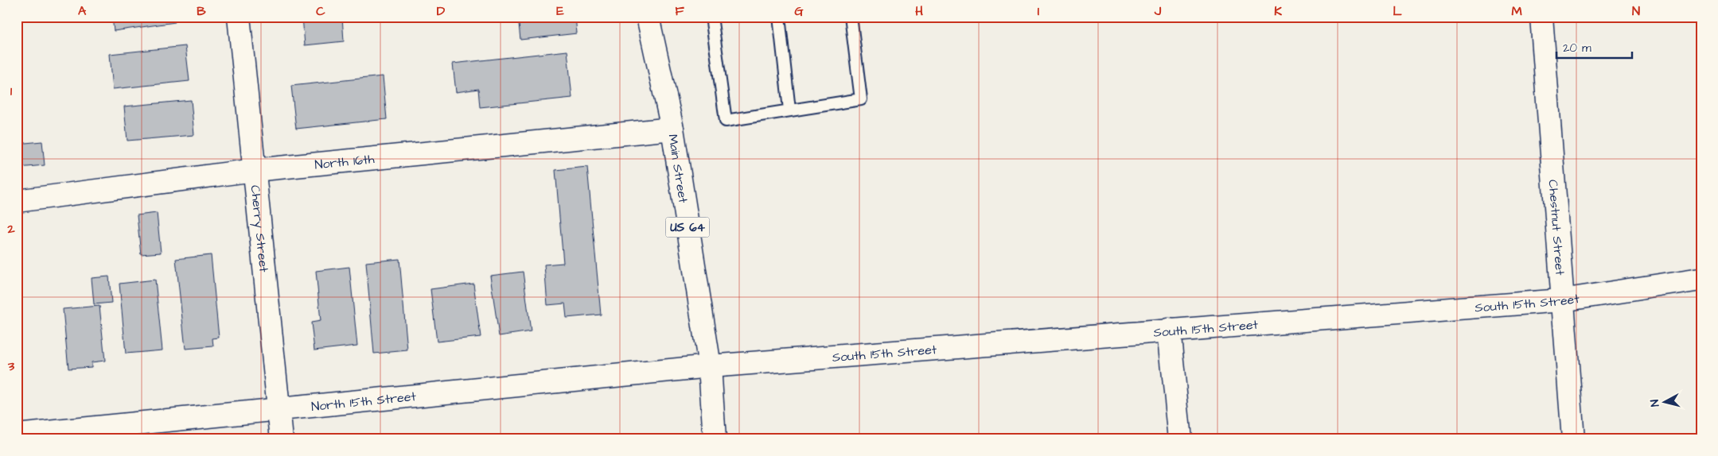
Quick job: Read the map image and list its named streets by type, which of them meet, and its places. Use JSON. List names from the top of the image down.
{
  "streets": {
    "street": [
      "North 16th",
      "Main Street",
      "US 64",
      "Cherry Street",
      "Chestnut Street",
      "South 15th Street",
      "North 15th Street"
    ]
  },
  "crossings": [
    ["North 16th", "Main Street"],
    ["North 16th", "Cherry Street"],
    ["Main Street", "South 15th Street"],
    ["Main Street", "North 15th Street"],
    ["Cherry Street", "North 15th Street"],
    ["Chestnut Street", "South 15th Street"],
    ["South 15th Street", "North 15th Street"]
  ],
  "scale_bar": "20 m",
  "north": "left",
  "grid": {
    "columns": [
      "A",
      "B",
      "C",
      "D",
      "E",
      "F",
      "G",
      "H",
      "I",
      "J",
      "K",
      "L",
      "M",
      "N"
    ],
    "rows": ["1", "2", "3"]
  }
}
